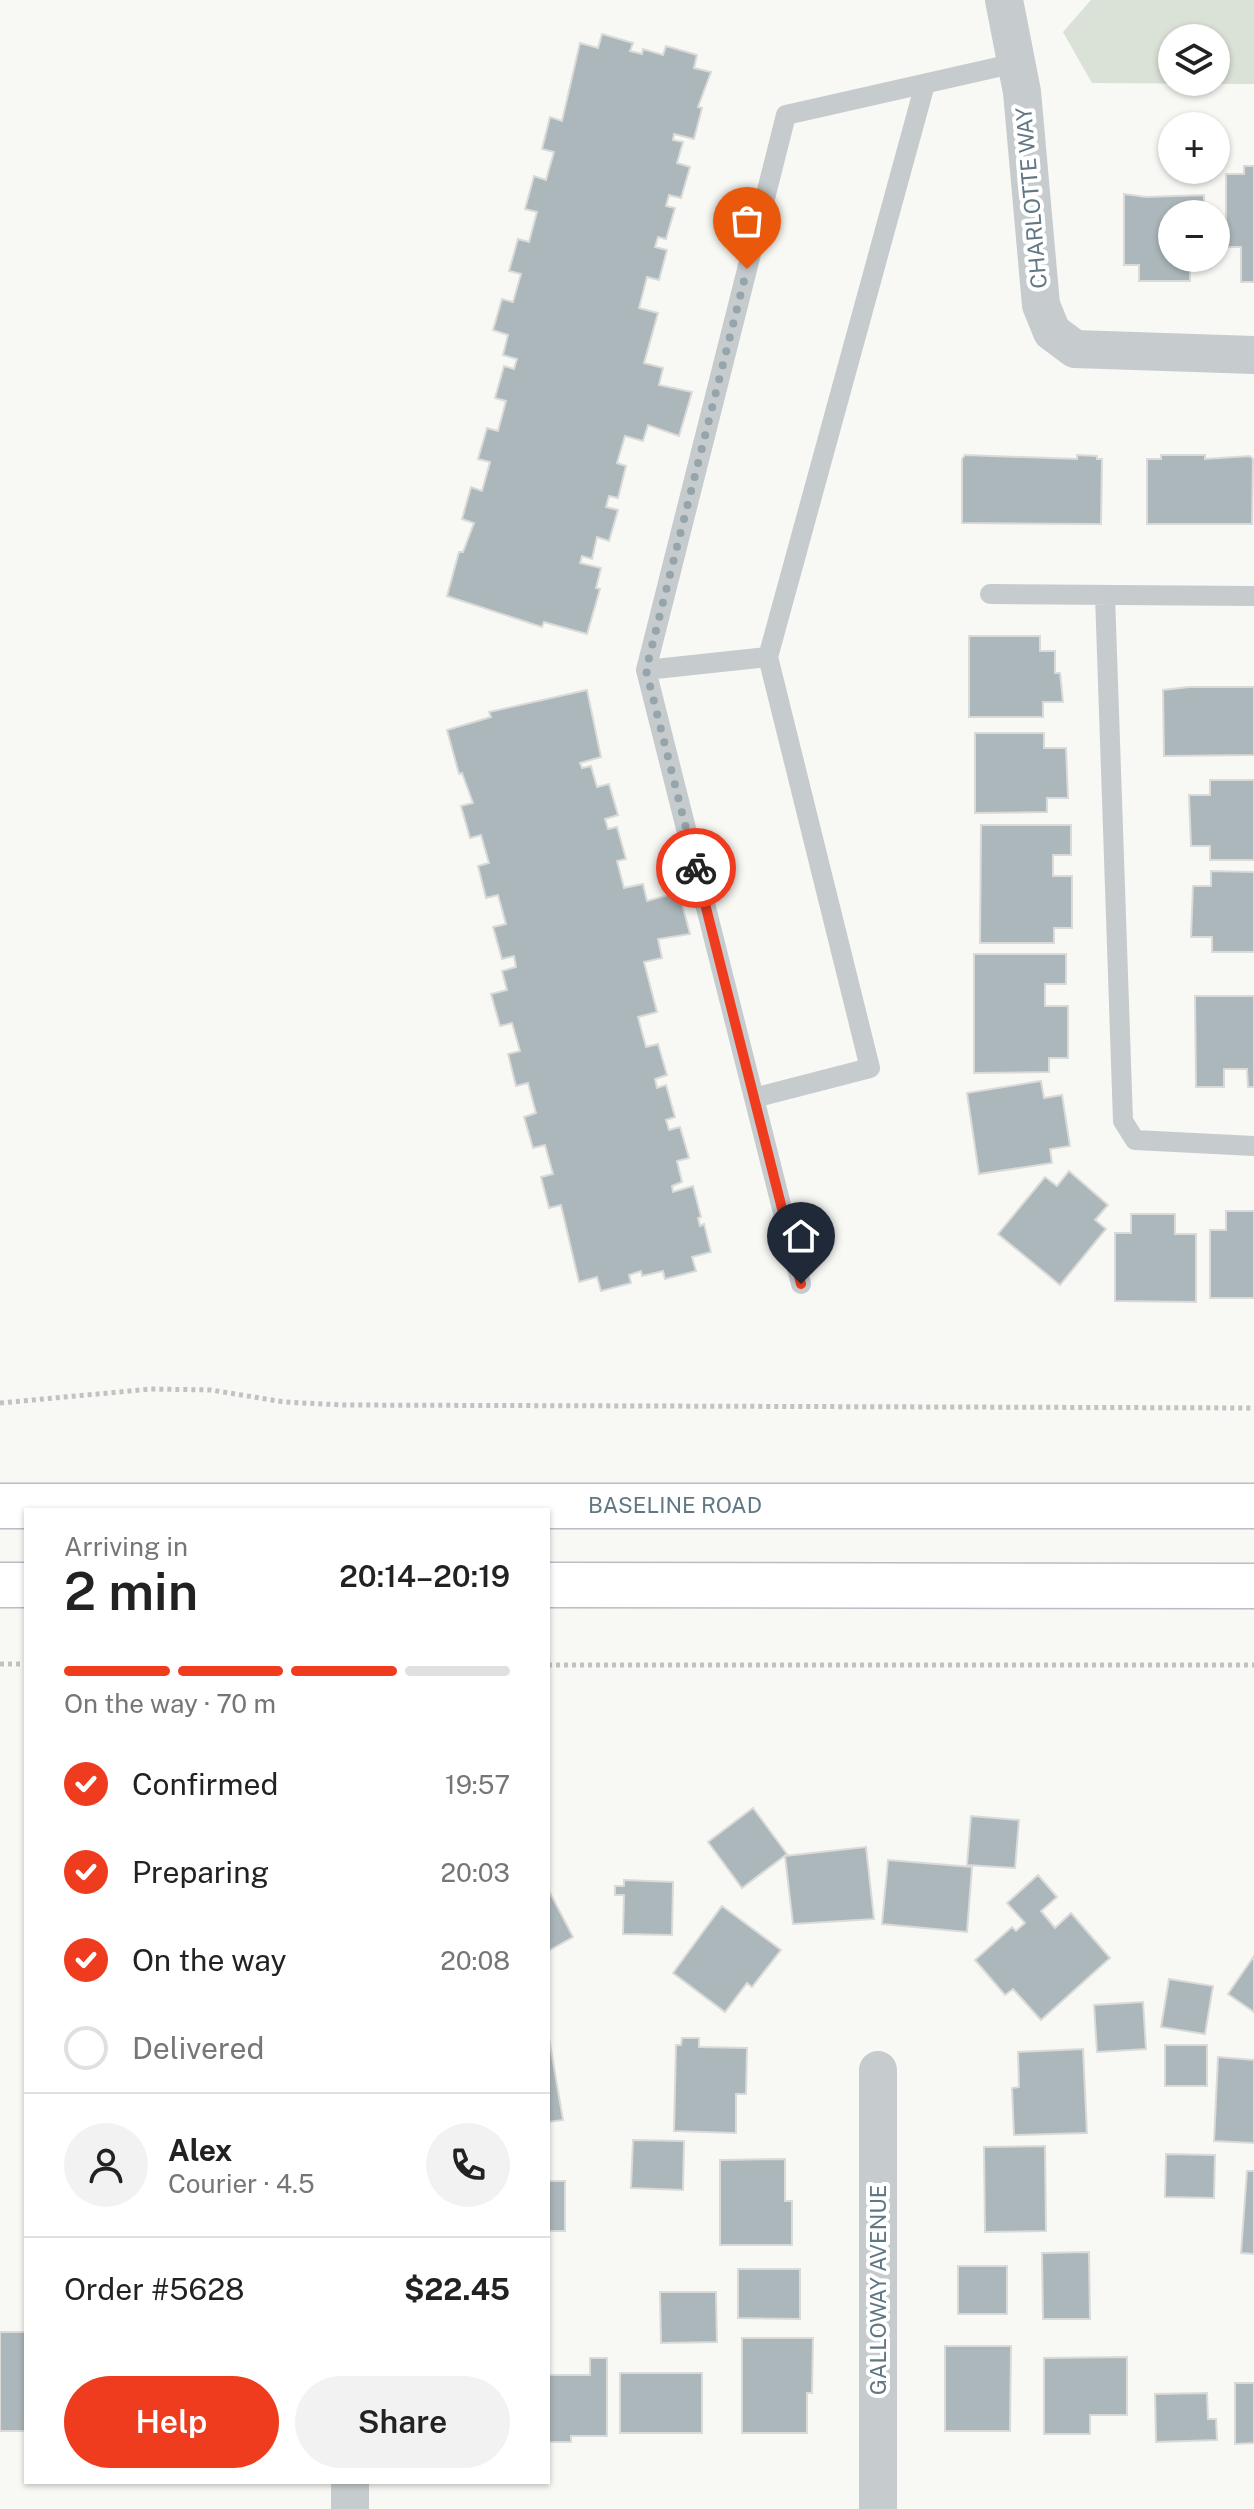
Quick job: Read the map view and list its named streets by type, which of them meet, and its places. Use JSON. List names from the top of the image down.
{
  "streets": {
    "main road": ["BASELINE ROAD"],
    "street": ["CHARLOTTE WAY", "GALLOWAY AVENUE"]
  },
  "page": {
    "map_buttons": ["+", "−"],
    "heading": ["2 min", "Arriving in", "20:14–20:19"],
    "panel": [
      "Alex",
      "Courier · 4.5",
      "Order #5628",
      "$22.45"
    ],
    "bar": "On the way · 70 m",
    "list": [
      ["Confirmed", "19:57"],
      ["Preparing", "20:03"],
      ["On the way", "20:08"],
      "Delivered"
    ],
    "buttons": ["Help", "Share"]
  }
}
